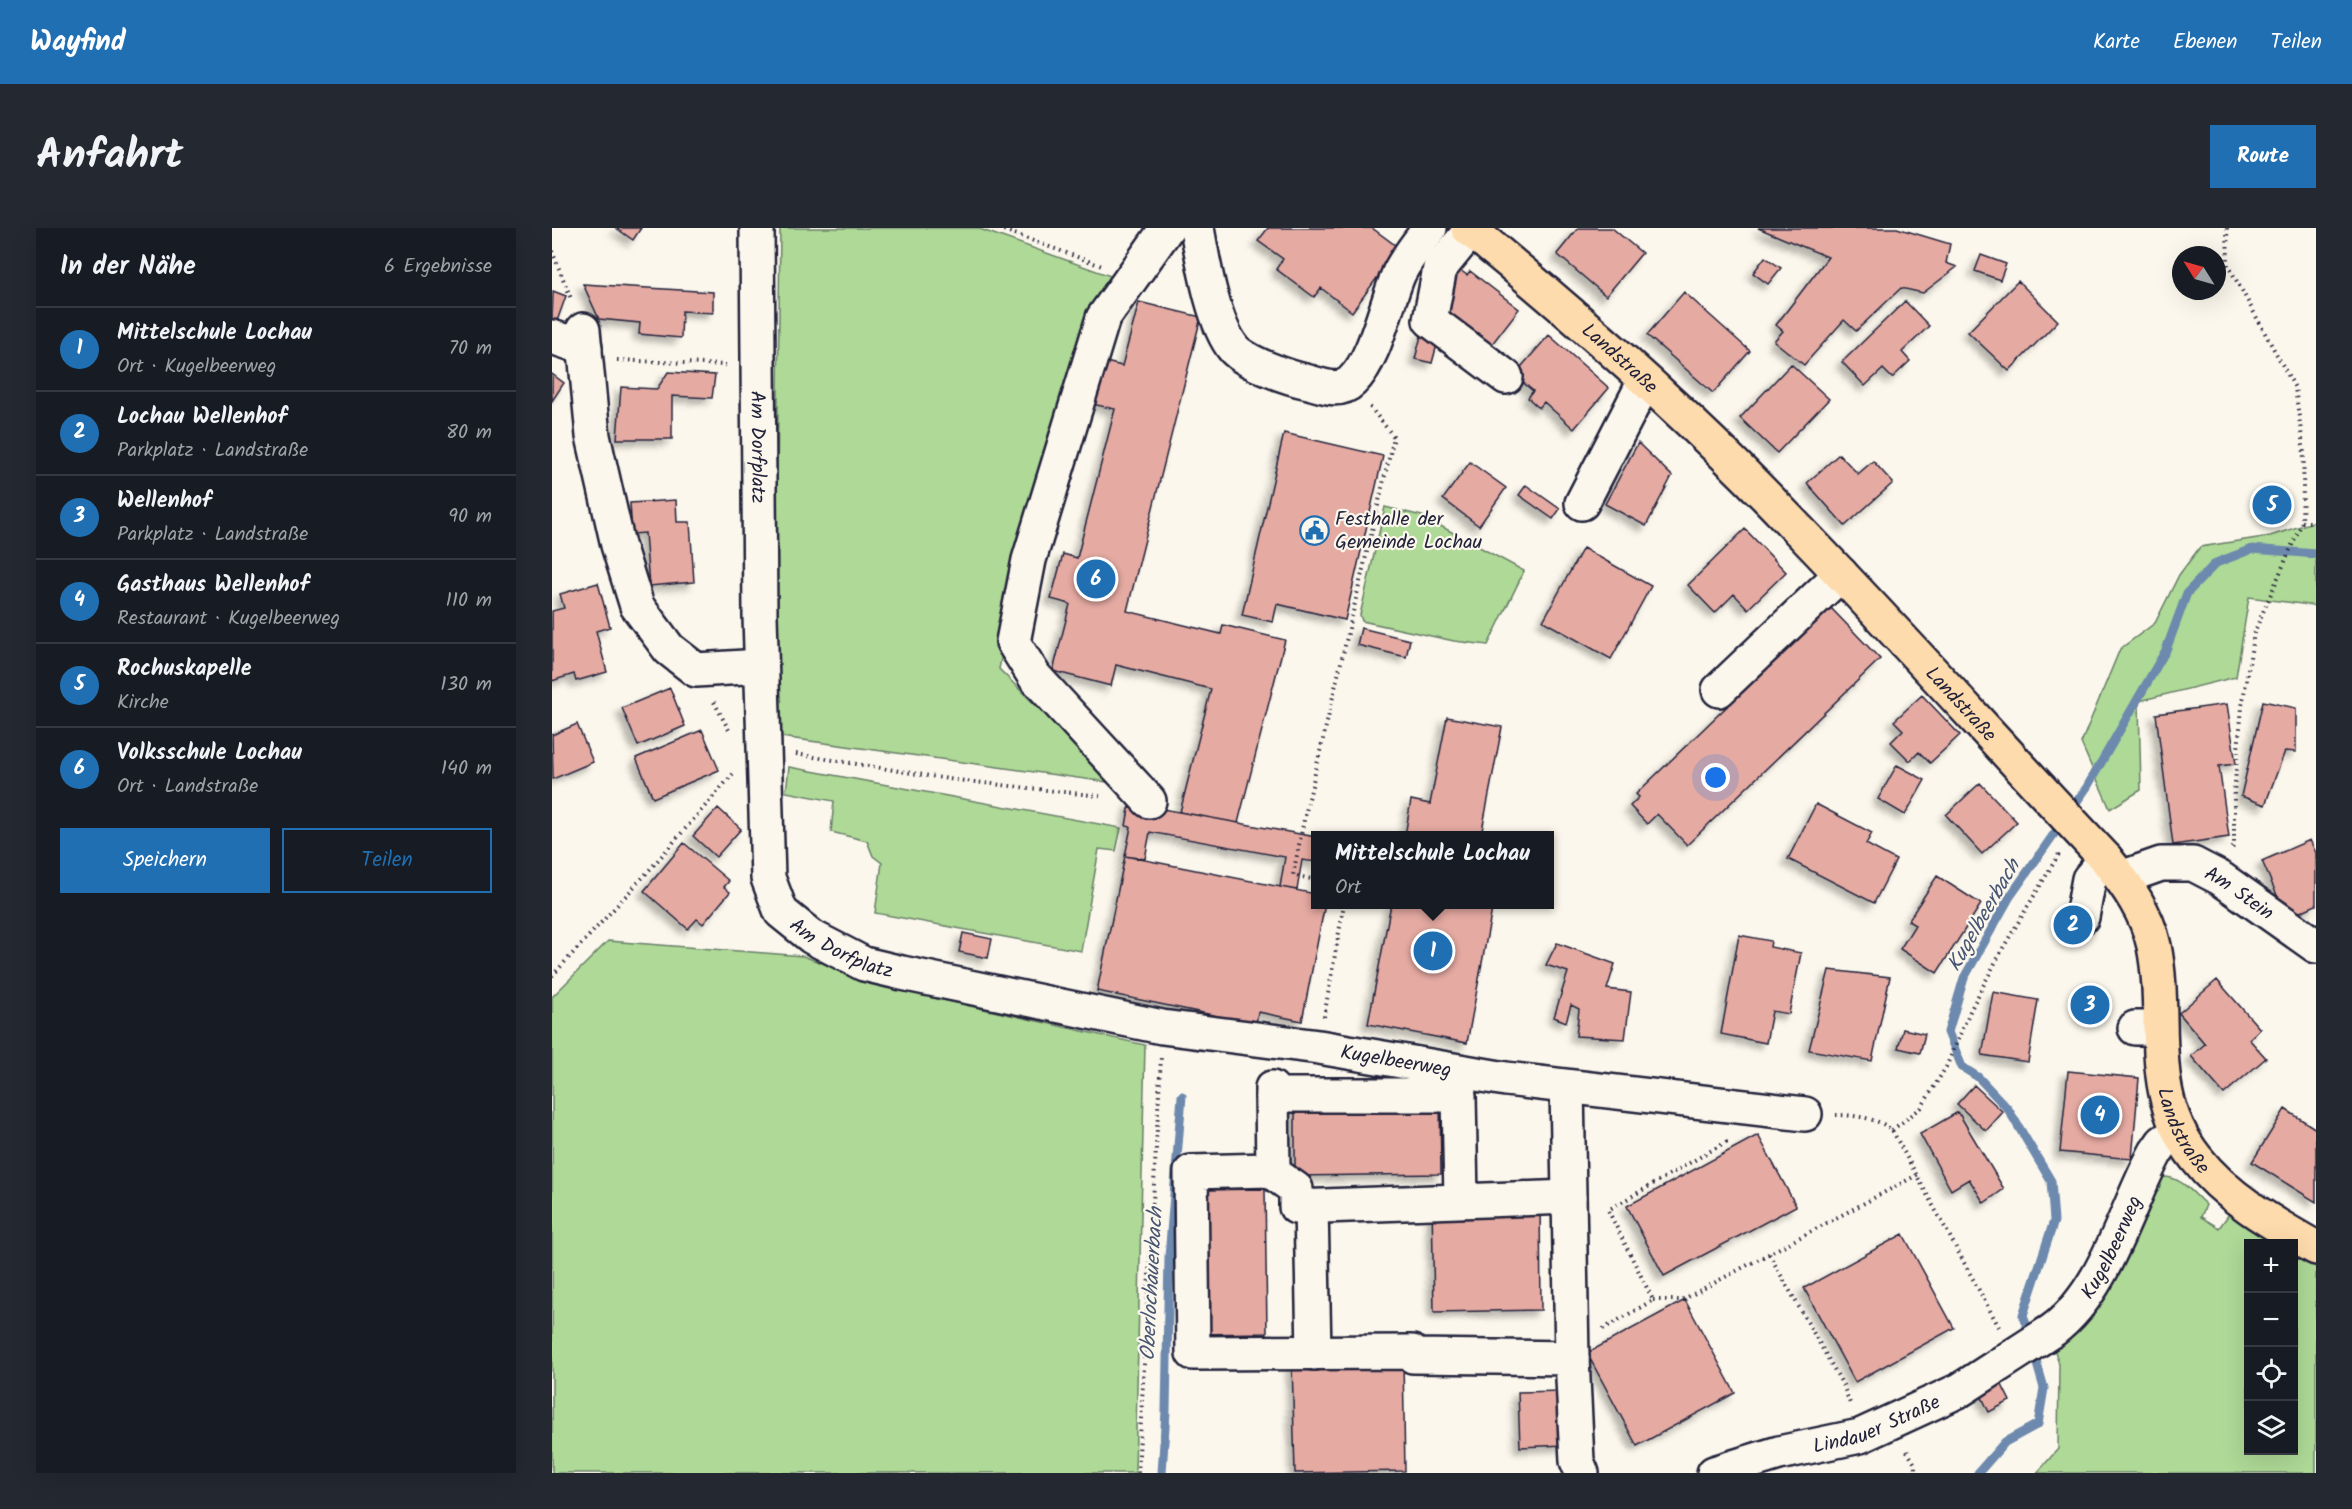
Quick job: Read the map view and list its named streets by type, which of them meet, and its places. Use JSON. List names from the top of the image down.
{
  "streets": {
    "main road": ["Landstraße"],
    "street": [
      "Am Dorfplatz",
      "Am Stein",
      "Kugelbeerweg",
      "Lindauer Straße"
    ]
  },
  "crossings": [
    ["Landstraße", "Am Stein"],
    ["Landstraße", "Kugelbeerweg"],
    ["Am Dorfplatz", "Kugelbeerweg"],
    ["Kugelbeerweg", "Lindauer Straße"]
  ],
  "water": ["Kugelbeerbach", "Oberlochauerbach"],
  "places": {
    "public building": ["Festhalle der Gemeinde Lochau"]
  },
  "north": "top left",
  "page": {
    "header": "Wayfind",
    "nav": ["Karte", "Ebenen", "Teilen"],
    "title": "Anfahrt",
    "buttons": [
      "Route",
      ["Speichern", "Teilen"]
    ],
    "heading": ["In der Nähe", "6 Ergebnisse"],
    "list": [
      {
        "mark": "1",
        "name": "Mittelschule Lochau",
        "note": "Ort · Kugelbeerweg",
        "value": "70 m"
      },
      {
        "mark": "2",
        "name": "Lochau Wellenhof",
        "note": "Parkplatz · Landstraße",
        "value": "80 m"
      },
      {
        "mark": "3",
        "name": "Wellenhof",
        "note": "Parkplatz · Landstraße",
        "value": "90 m"
      },
      {
        "mark": "4",
        "name": "Gasthaus Wellenhof",
        "note": "Restaurant · Kugelbeerweg",
        "value": "110 m"
      },
      {
        "mark": "5",
        "name": "Rochuskapelle",
        "note": "Kirche",
        "value": "130 m"
      },
      {
        "mark": "6",
        "name": "Volksschule Lochau",
        "note": "Ort · Landstraße",
        "value": "140 m"
      }
    ],
    "pins": [
      "5",
      "6",
      "2",
      "1",
      "3",
      "4"
    ],
    "popup": ["Mittelschule Lochau", "Ort"],
    "map_buttons": ["+", "−"]
  }
}
